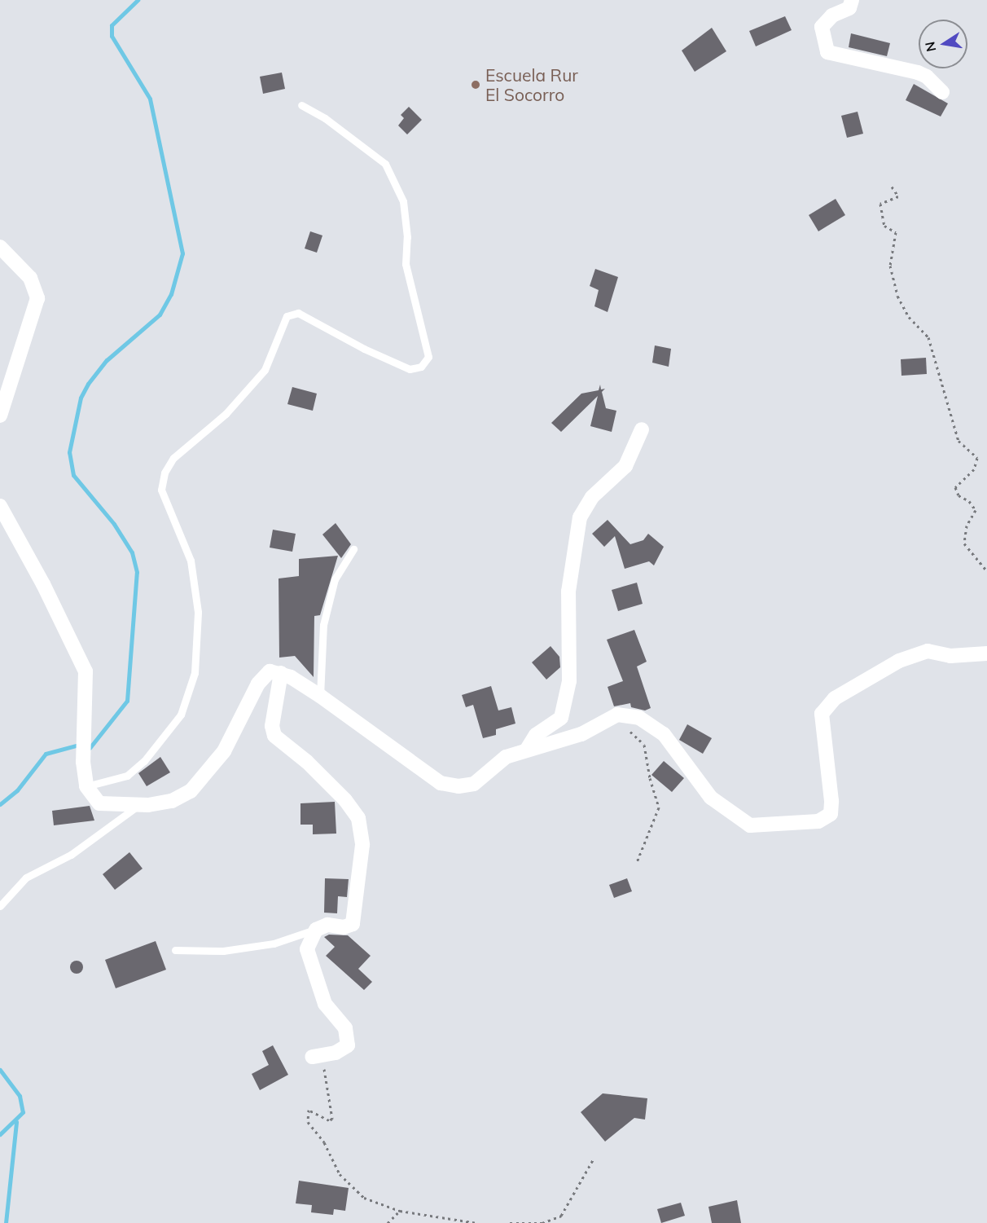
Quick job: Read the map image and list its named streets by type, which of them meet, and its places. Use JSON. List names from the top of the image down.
{
  "places": ["Escuela Rur El Socorro"],
  "north": "left"
}
